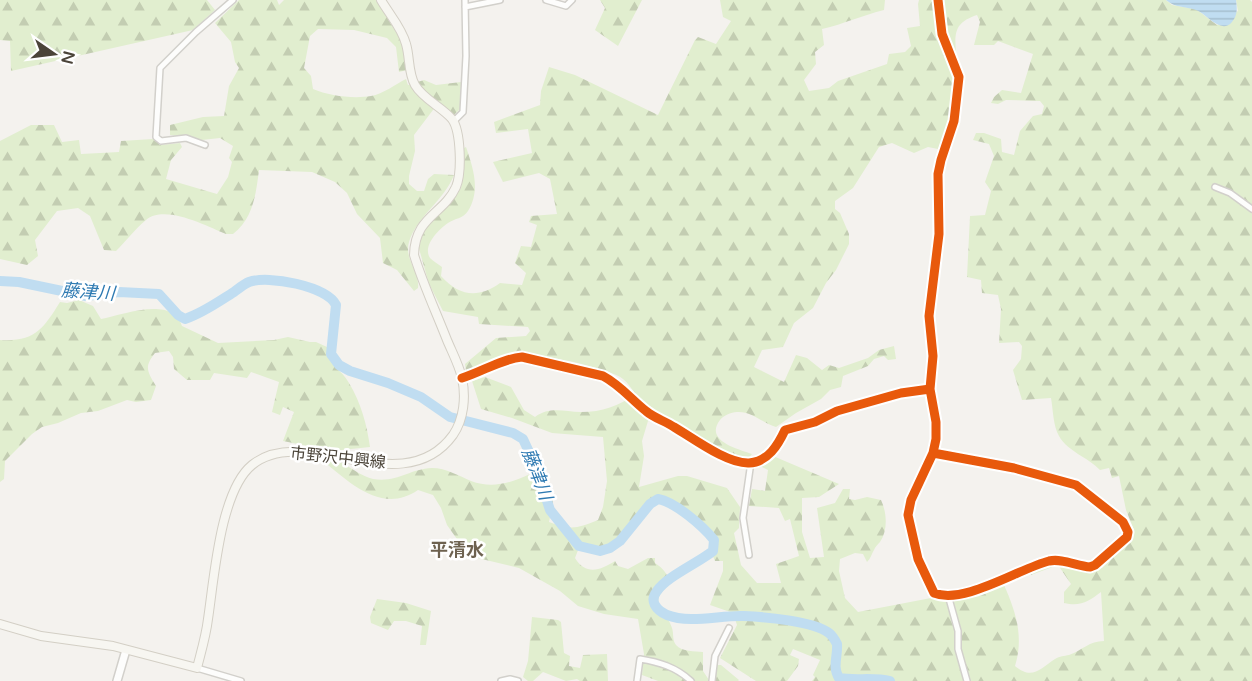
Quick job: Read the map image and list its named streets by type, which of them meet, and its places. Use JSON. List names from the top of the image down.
{
  "streets": {
    "main road": ["市野沢中興線"]
  },
  "districts": ["平清水"],
  "water": ["藤津川"],
  "north": "right"
}
